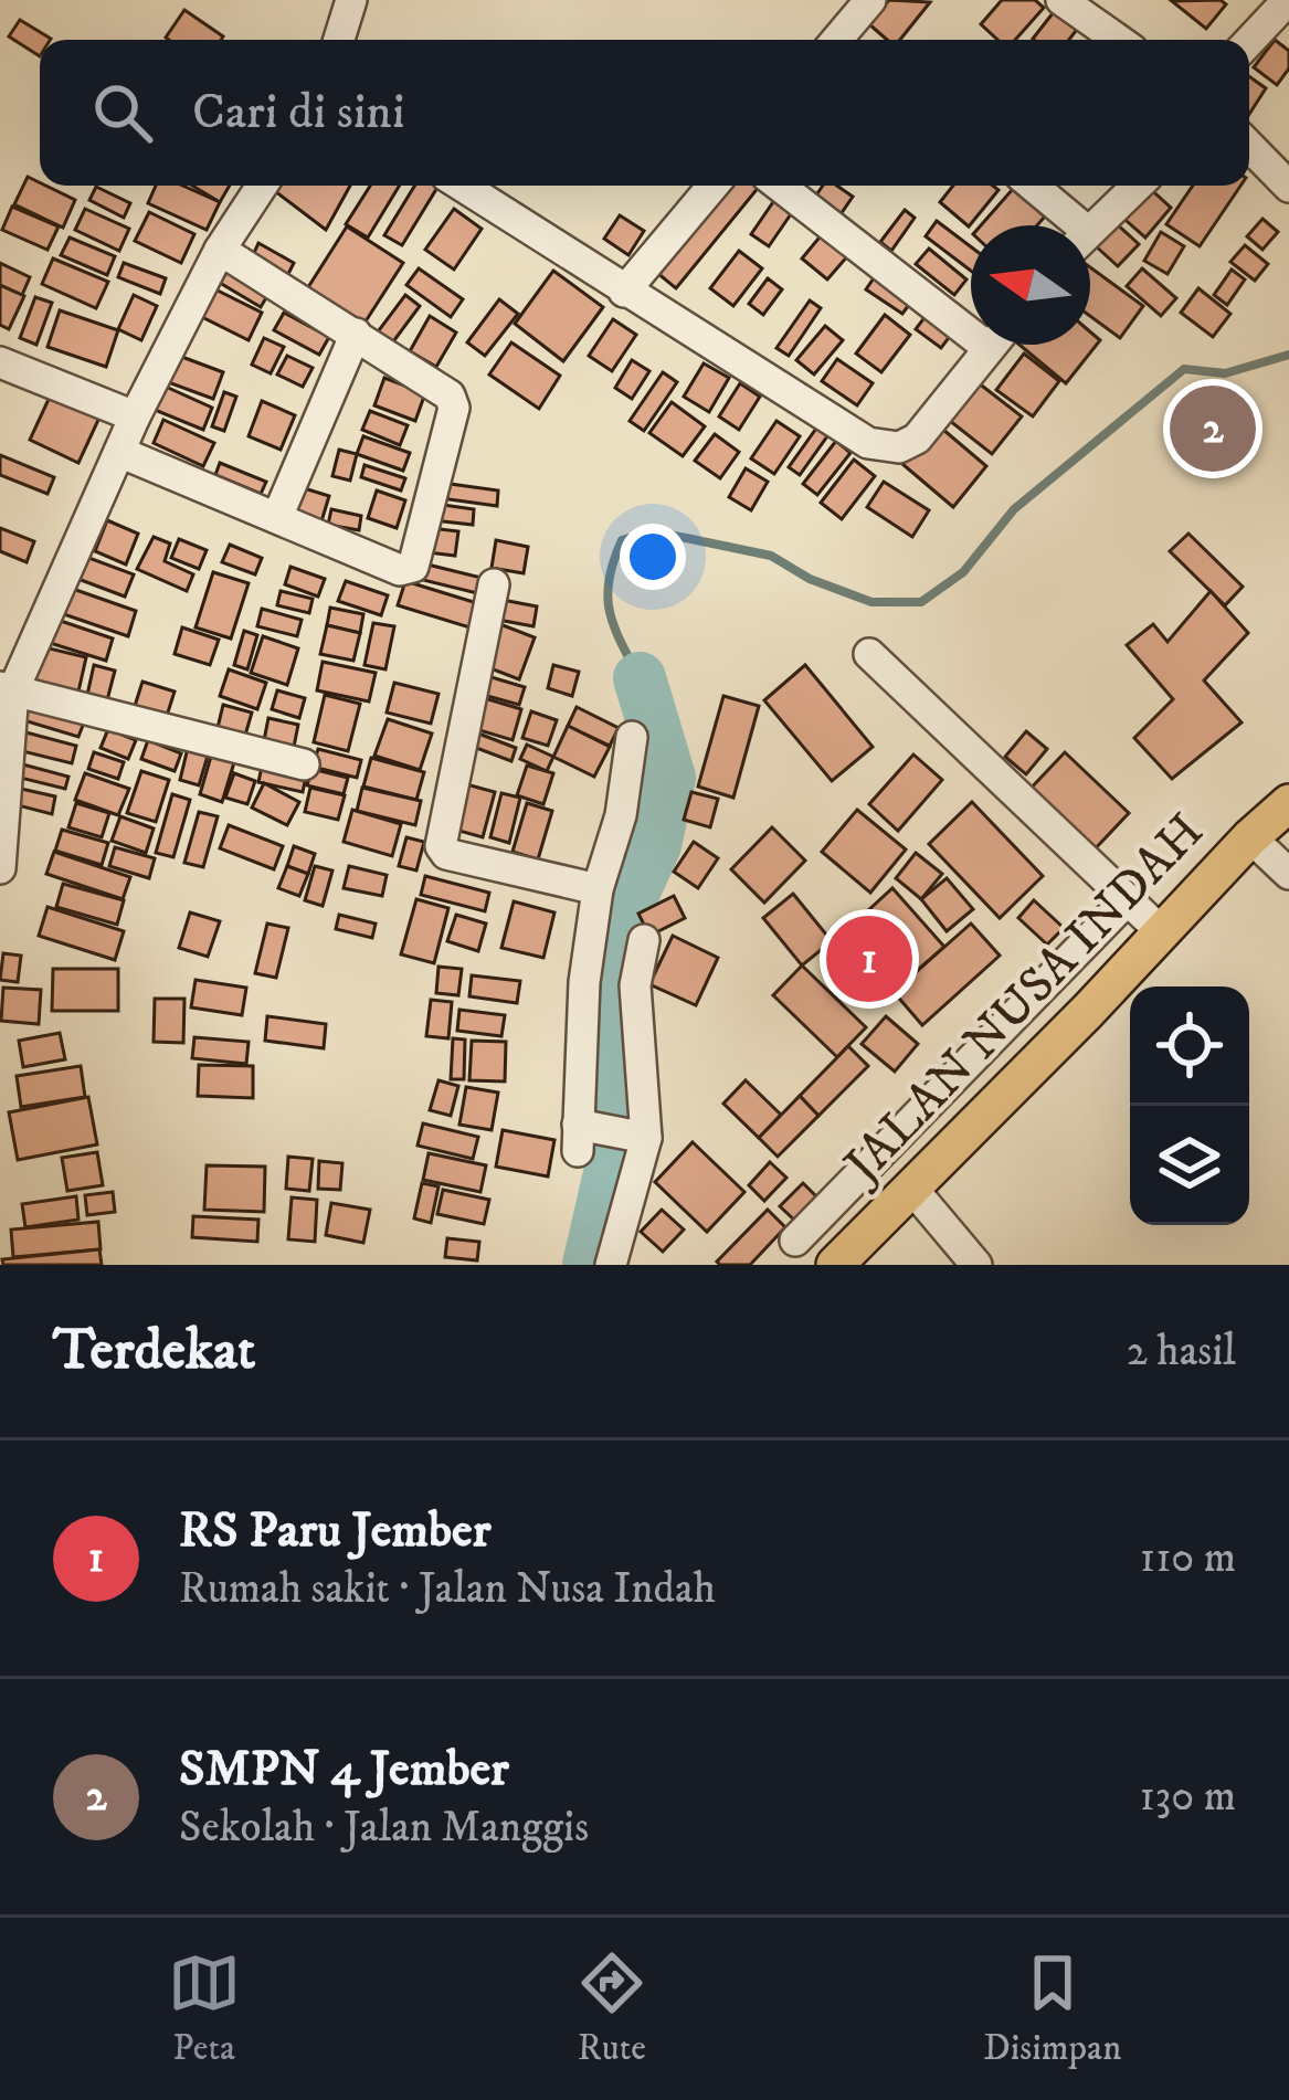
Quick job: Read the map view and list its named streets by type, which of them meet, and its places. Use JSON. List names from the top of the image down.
{
  "streets": {
    "main road": ["JALAN NUSA INDAH"]
  },
  "north": "left",
  "page": {
    "search": "Cari di sini",
    "pins": ["2", "1"],
    "heading": ["Terdekat", "2 hasil"],
    "list": [
      {
        "mark": "1",
        "name": "RS Paru Jember",
        "note": "Rumah sakit · Jalan Nusa Indah",
        "value": "110 m"
      },
      {
        "mark": "2",
        "name": "SMPN 4 Jember",
        "note": "Sekolah · Jalan Manggis",
        "value": "130 m"
      }
    ],
    "nav": ["Peta", "Rute", "Disimpan"]
  }
}
